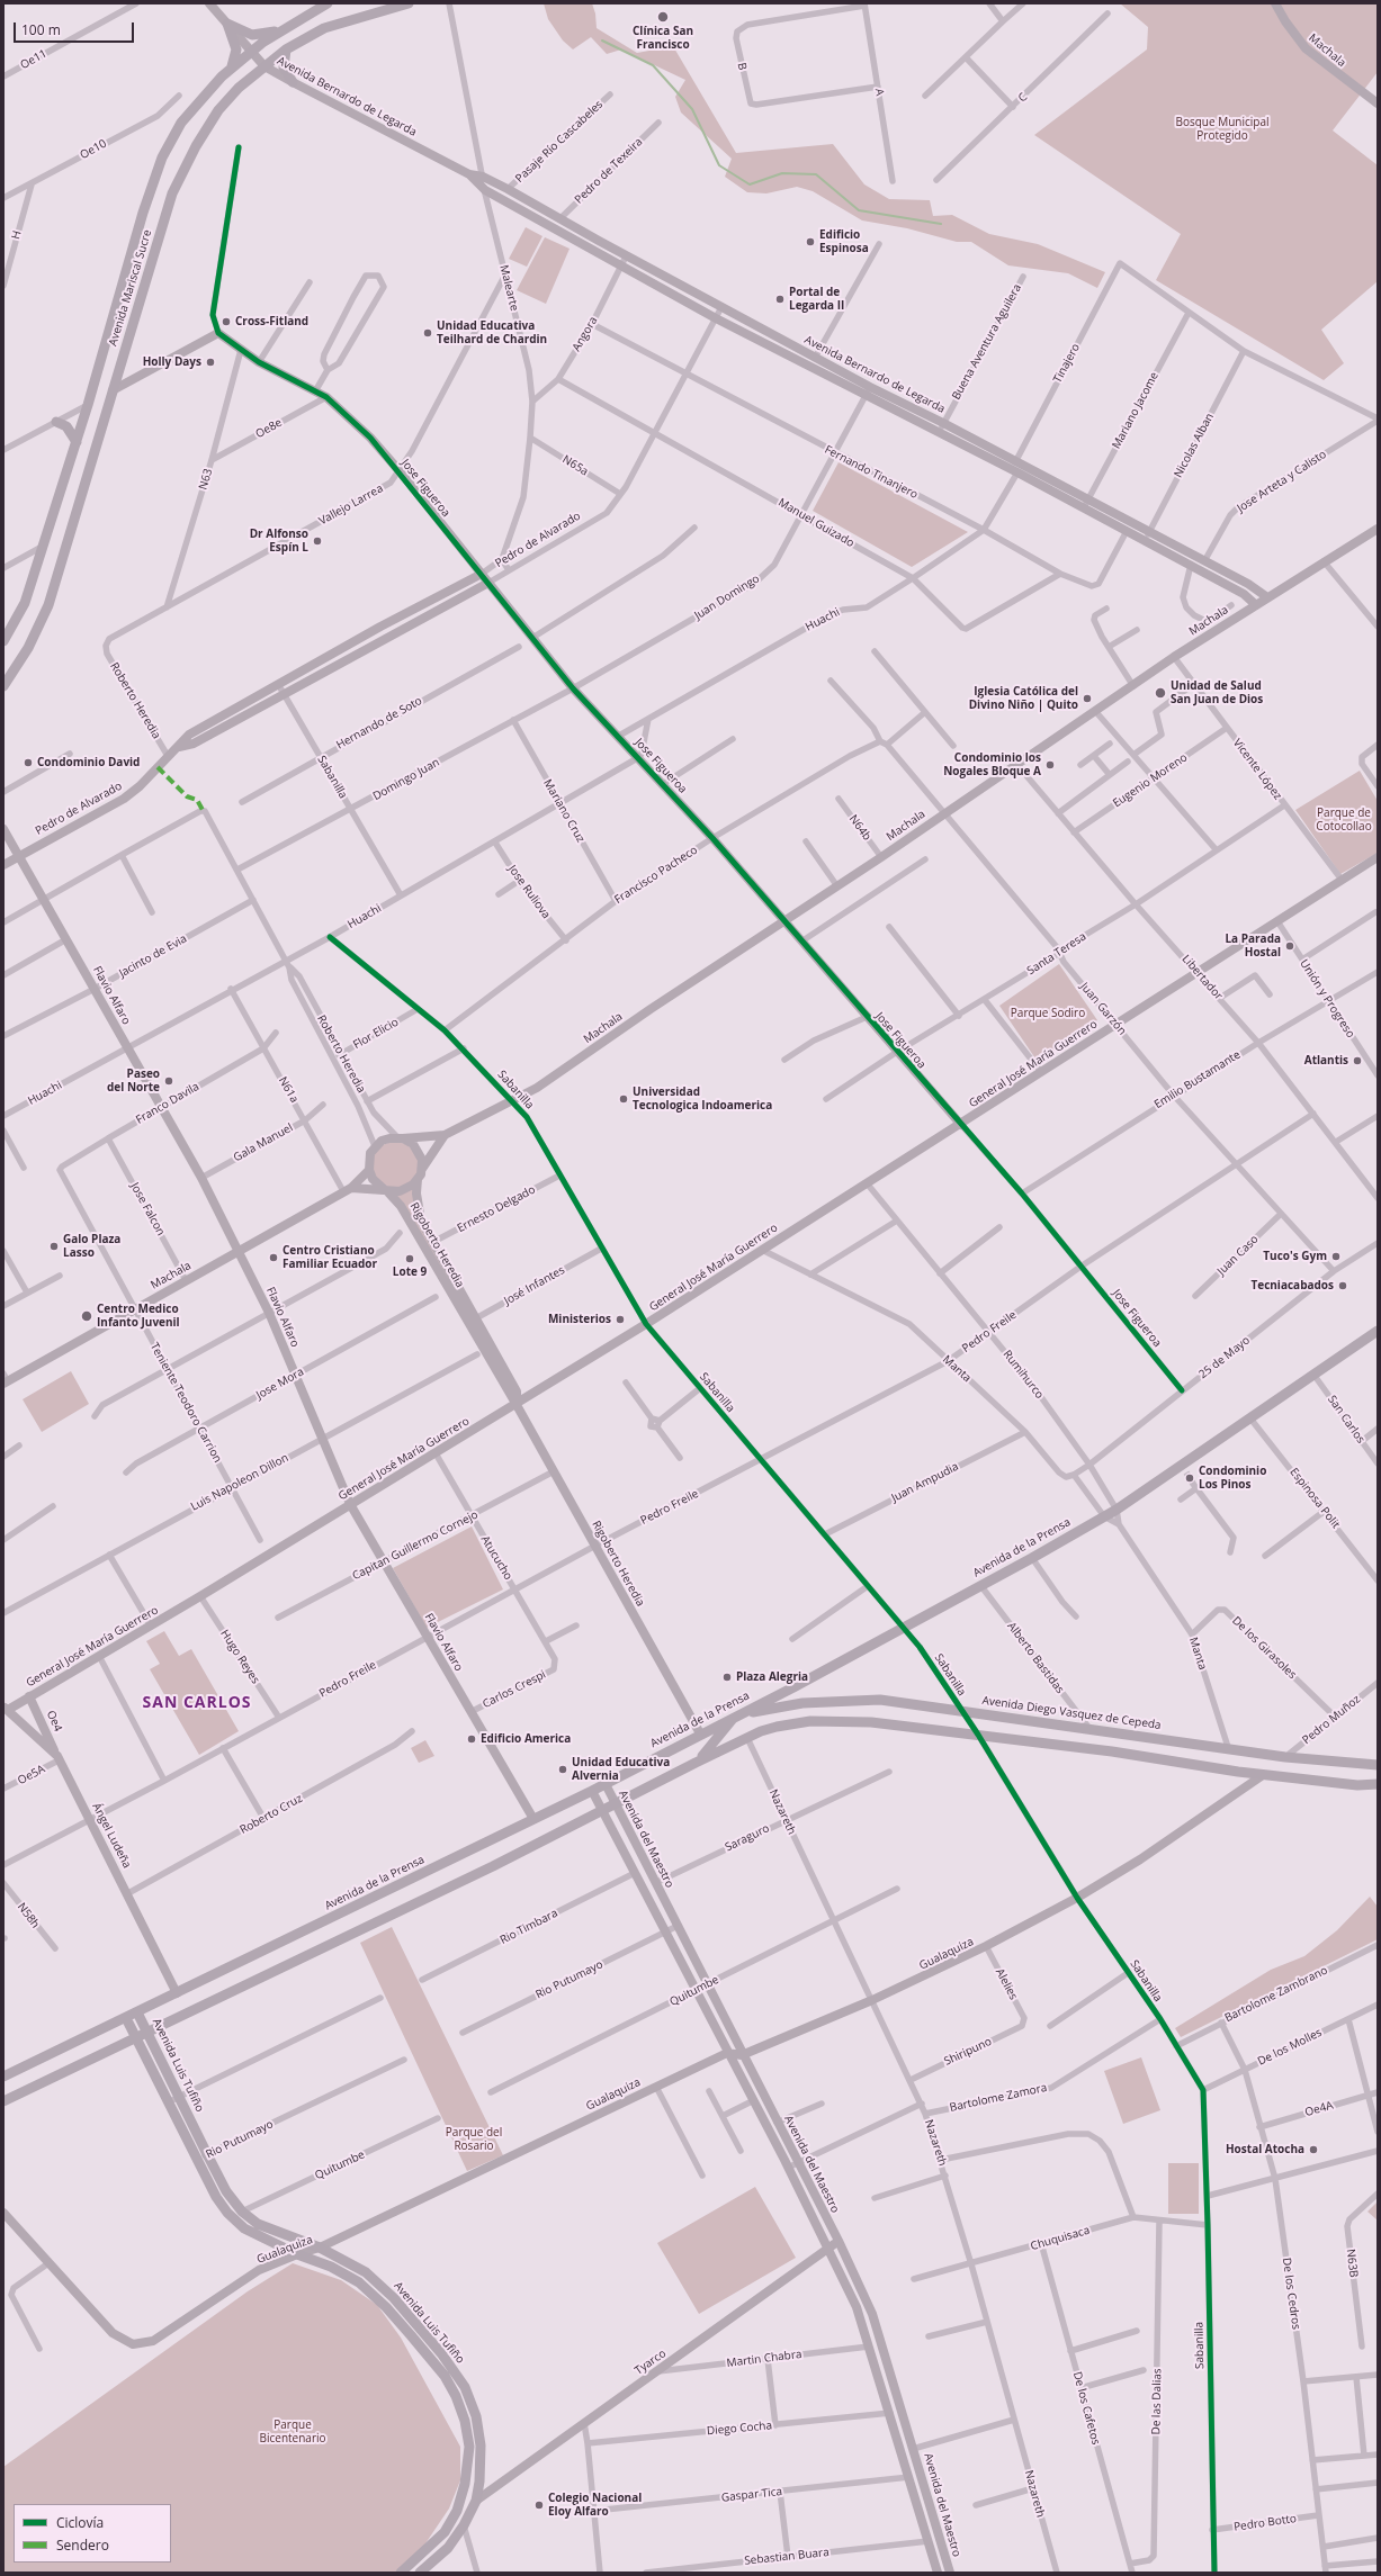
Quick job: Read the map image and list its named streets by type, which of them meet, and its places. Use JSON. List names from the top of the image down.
{
  "streets": {
    "main road": [
      "Avenida Mariscal Sucre",
      "Avenida de la Prensa",
      "Avenida Diego Vasquez de Cepeda",
      "Avenida Luis Tufiño"
    ],
    "street": [
      "Machala",
      "Oe11",
      "B",
      "A",
      "Avenida Bernardo de Legarda",
      "C",
      "Pasaje Río Cascabeles",
      "Oe10",
      "Pedro de Texeira",
      "H",
      "Malearte",
      "Angora",
      "Buena Aventura Aguilera",
      "Tinajero",
      "Mariano Jacome",
      "Oe8e",
      "Nicolas Alban",
      "N65a",
      "Fernando Tinanjero",
      "N63",
      "Jose Arteta y Calisto",
      "Jose Figueroa",
      "Vallejo Larrea",
      "Manuel Guizado",
      "Pedro de Alvarado",
      "Juan Domingo",
      "Huachi",
      "Roberto Heredia",
      "Hernando de Soto",
      "Vicente López",
      "Sabanilla",
      "Domingo Juan",
      "Eugenio Moreno",
      "Mariano Cruz",
      "N64b",
      "Francisco Pacheco",
      "Jose Ruliova",
      "Santa Teresa",
      "Jacinto de Evia",
      "Libertador",
      "Flavio Alfaro",
      "Unión y Progreso",
      "Juan Garzón",
      "Flor Elicio",
      "General José María Guerrero",
      "Emilio Bustamante",
      "N61a",
      "Franco Davila",
      "Gala Manuel",
      "Jose Falcon",
      "Ernesto Delgado",
      "Rigoberto Heredia",
      "Juan Caso",
      "José Infantes",
      "Pedro Freile",
      "25 de Mayo",
      "Manta",
      "Rumihurco",
      "Jose Mora",
      "Teniente Teodoro Carrion",
      "San Carlos",
      "Luis Napoleon Dillon",
      "Juan Ampudia",
      "Espinosa Polit",
      "Capitan Guillermo Cornejo",
      "Atucucho",
      "De los Girasoles",
      "Hugo Reyes",
      "Alberto Bastidas",
      "Carlos Crespi",
      "Pedro Muñoz",
      "Oe4",
      "Oe5A",
      "Nazareth",
      "Roberto Cruz",
      "Ángel Ludeña",
      "Saraguro",
      "Avenida del Maestro",
      "N58h",
      "Rio Timbara",
      "Gualaquiza",
      "Rio Putumayo",
      "Alelies",
      "Quitumbe",
      "Bartolome Zambrano",
      "De los Molles",
      "Shiripuno",
      "Bartolome Zamora",
      "Oe4A",
      "Chuquisaca",
      "N63B",
      "De los Cedros",
      "Martin Chabra",
      "Tyarco",
      "De las Dalias",
      "De los Cafetos",
      "Diego Cocha",
      "Gaspar Tica",
      "Pedro Botto",
      "Sebastian Buara"
    ]
  },
  "crossings": [
    ["Machala", "Avenida Bernardo de Legarda"],
    ["Machala", "Jose Figueroa"],
    ["Machala", "Roberto Heredia"],
    ["Machala", "Vicente López"],
    ["Machala", "Sabanilla"],
    ["Machala", "N64b"],
    ["Machala", "Libertador"],
    ["Machala", "Flavio Alfaro"],
    ["Machala", "Juan Garzón"],
    ["Machala", "N61a"],
    ["Machala", "Jose Falcon"],
    ["Machala", "Rigoberto Heredia"],
    ["Machala", "Teniente Teodoro Carrion"],
    ["B", "A"],
    ["Avenida Bernardo de Legarda", "Pasaje Río Cascabeles"],
    ["Avenida Bernardo de Legarda", "Pedro de Texeira"],
    ["Avenida Bernardo de Legarda", "Avenida Mariscal Sucre"],
    ["Avenida Bernardo de Legarda", "Malearte"],
    ["Avenida Bernardo de Legarda", "Angora"],
    ["Avenida Bernardo de Legarda", "Buena Aventura Aguilera"],
    ["Avenida Bernardo de Legarda", "Tinajero"],
    ["Avenida Bernardo de Legarda", "Mariano Jacome"],
    ["Avenida Bernardo de Legarda", "Nicolas Alban"],
    ["Avenida Bernardo de Legarda", "Fernando Tinanjero"],
    ["Avenida Bernardo de Legarda", "Jose Arteta y Calisto"],
    ["Avenida Bernardo de Legarda", "Pedro de Alvarado"],
    ["Avenida Bernardo de Legarda", "Juan Domingo"],
    ["Avenida Bernardo de Legarda", "Huachi"],
    ["Oe10", "H"],
    ["Malearte", "Angora"],
    ["Malearte", "N65a"],
    ["Malearte", "Vallejo Larrea"],
    ["Malearte", "Pedro de Alvarado"],
    ["Angora", "Fernando Tinanjero"],
    ["Angora", "Manuel Guizado"],
    ["Tinajero", "Mariano Jacome"],
    ["Oe8e", "N63"],
    ["Oe8e", "Jose Figueroa"],
    ["N65a", "Pedro de Alvarado"],
    ["Fernando Tinanjero", "Manuel Guizado"],
    ["Fernando Tinanjero", "Pedro de Alvarado"],
    ["Fernando Tinanjero", "Juan Domingo"],
    ["Fernando Tinanjero", "Huachi"],
    ["N63", "Jose Figueroa"],
    ["N63", "Vallejo Larrea"],
    ["Jose Figueroa", "Vallejo Larrea"],
    ["Jose Figueroa", "Pedro de Alvarado"],
    ["Jose Figueroa", "Juan Domingo"],
    ["Jose Figueroa", "Huachi"],
    ["Jose Figueroa", "Domingo Juan"],
    ["Jose Figueroa", "Francisco Pacheco"],
    ["Jose Figueroa", "Santa Teresa"],
    ["Jose Figueroa", "General José María Guerrero"],
    ["Jose Figueroa", "Emilio Bustamante"],
    ["Jose Figueroa", "Pedro Freile"],
    ["Jose Figueroa", "25 de Mayo"],
    ["Vallejo Larrea", "Roberto Heredia"],
    ["Manuel Guizado", "Pedro de Alvarado"],
    ["Manuel Guizado", "Juan Domingo"],
    ["Manuel Guizado", "Huachi"],
    ["Pedro de Alvarado", "Roberto Heredia"],
    ["Pedro de Alvarado", "Sabanilla"],
    ["Pedro de Alvarado", "Flavio Alfaro"],
    ["Juan Domingo", "Domingo Juan"],
    ["Huachi", "Roberto Heredia"],
    ["Huachi", "Sabanilla"],
    ["Huachi", "Mariano Cruz"],
    ["Huachi", "Jose Ruliova"],
    ["Huachi", "Flavio Alfaro"],
    ["Huachi", "N61a"],
    ["Roberto Heredia", "Domingo Juan"],
    ["Roberto Heredia", "Jacinto de Evia"],
    ["Roberto Heredia", "Flor Elicio"],
    ["Roberto Heredia", "Rigoberto Heredia"],
    ["Hernando de Soto", "Sabanilla"],
    ["Vicente López", "Eugenio Moreno"],
    ["Vicente López", "Santa Teresa"],
    ["Vicente López", "General José María Guerrero"],
    ["Sabanilla", "Domingo Juan"],
    ["Sabanilla", "Francisco Pacheco"],
    ["Sabanilla", "Flor Elicio"],
    ["Sabanilla", "General José María Guerrero"],
    ["Sabanilla", "Ernesto Delgado"],
    ["Sabanilla", "José Infantes"],
    ["Sabanilla", "Pedro Freile"],
    ["Sabanilla", "Juan Ampudia"],
    ["Sabanilla", "Avenida de la Prensa"],
    ["Sabanilla", "Avenida Diego Vasquez de Cepeda"],
    ["Sabanilla", "Gualaquiza"],
    ["Sabanilla", "Bartolome Zambrano"],
    ["Sabanilla", "De los Molles"],
    ["Sabanilla", "Bartolome Zamora"],
    ["Sabanilla", "Chuquisaca"],
    ["Sabanilla", "Pedro Botto"],
    ["Domingo Juan", "Mariano Cruz"],
    ["Eugenio Moreno", "Libertador"],
    ["Mariano Cruz", "Francisco Pacheco"],
    ["Francisco Pacheco", "Jose Ruliova"],
    ["Francisco Pacheco", "Juan Garzón"],
    ["Santa Teresa", "Libertador"],
    ["Santa Teresa", "Juan Garzón"],
    ["Jacinto de Evia", "Flavio Alfaro"],
    ["Libertador", "General José María Guerrero"],
    ["Libertador", "Emilio Bustamante"],
    ["Libertador", "Pedro Freile"],
    ["Flavio Alfaro", "General José María Guerrero"],
    ["Flavio Alfaro", "Franco Davila"],
    ["Flavio Alfaro", "Gala Manuel"],
    ["Flavio Alfaro", "Pedro Freile"],
    ["Flavio Alfaro", "Jose Mora"],
    ["Flavio Alfaro", "Luis Napoleon Dillon"],
    ["Flavio Alfaro", "Capitan Guillermo Cornejo"],
    ["Flavio Alfaro", "Avenida de la Prensa"],
    ["Flavio Alfaro", "Carlos Crespi"],
    ["Unión y Progreso", "General José María Guerrero"],
    ["Unión y Progreso", "Emilio Bustamante"],
    ["Juan Garzón", "General José María Guerrero"],
    ["Juan Garzón", "Emilio Bustamante"],
    ["Juan Garzón", "Juan Caso"],
    ["Juan Garzón", "Pedro Freile"],
    ["Juan Garzón", "25 de Mayo"],
    ["General José María Guerrero", "Rigoberto Heredia"],
    ["General José María Guerrero", "Manta"],
    ["General José María Guerrero", "Rumihurco"],
    ["General José María Guerrero", "Atucucho"],
    ["General José María Guerrero", "Hugo Reyes"],
    ["General José María Guerrero", "Oe4"],
    ["General José María Guerrero", "Ángel Ludeña"],
    ["N61a", "Franco Davila"],
    ["N61a", "Gala Manuel"],
    ["Franco Davila", "Jose Falcon"],
    ["Franco Davila", "Teniente Teodoro Carrion"],
    ["Ernesto Delgado", "Rigoberto Heredia"],
    ["Rigoberto Heredia", "José Infantes"],
    ["Rigoberto Heredia", "Pedro Freile"],
    ["Rigoberto Heredia", "Capitan Guillermo Cornejo"],
    ["Rigoberto Heredia", "Avenida de la Prensa"],
    ["Pedro Freile", "Manta"],
    ["Pedro Freile", "Rumihurco"],
    ["Pedro Freile", "Atucucho"],
    ["Pedro Freile", "Hugo Reyes"],
    ["Pedro Freile", "Ángel Ludeña"],
    ["25 de Mayo", "Manta"],
    ["25 de Mayo", "Rumihurco"],
    ["Manta", "Rumihurco"],
    ["Manta", "Juan Ampudia"],
    ["Manta", "Avenida de la Prensa"],
    ["Manta", "De los Girasoles"],
    ["Manta", "Avenida Diego Vasquez de Cepeda"],
    ["Rumihurco", "Avenida de la Prensa"],
    ["Jose Mora", "Teniente Teodoro Carrion"],
    ["Teniente Teodoro Carrion", "Luis Napoleon Dillon"],
    ["San Carlos", "Avenida de la Prensa"],
    ["Espinosa Polit", "Avenida de la Prensa"],
    ["Capitan Guillermo Cornejo", "Atucucho"],
    ["Avenida de la Prensa", "Alberto Bastidas"],
    ["Avenida de la Prensa", "Avenida Diego Vasquez de Cepeda"],
    ["Avenida de la Prensa", "Ángel Ludeña"],
    ["Avenida de la Prensa", "Avenida del Maestro"],
    ["Avenida de la Prensa", "Avenida Luis Tufiño"],
    ["Atucucho", "Carlos Crespi"],
    ["De los Girasoles", "Pedro Muñoz"],
    ["Alberto Bastidas", "Avenida Diego Vasquez de Cepeda"],
    ["Avenida Diego Vasquez de Cepeda", "Pedro Muñoz"],
    ["Oe4", "Oe5A"],
    ["Oe4", "Ángel Ludeña"],
    ["Oe5A", "Ángel Ludeña"],
    ["Nazareth", "Saraguro"],
    ["Nazareth", "Gualaquiza"],
    ["Nazareth", "Quitumbe"],
    ["Nazareth", "Shiripuno"],
    ["Nazareth", "Bartolome Zamora"],
    ["Nazareth", "Chuquisaca"],
    ["Roberto Cruz", "Ángel Ludeña"],
    ["Saraguro", "Avenida del Maestro"],
    ["Avenida del Maestro", "Rio Timbara"],
    ["Avenida del Maestro", "Gualaquiza"],
    ["Avenida del Maestro", "Rio Putumayo"],
    ["Avenida del Maestro", "Quitumbe"],
    ["Avenida del Maestro", "Martin Chabra"],
    ["Avenida del Maestro", "Tyarco"],
    ["Avenida del Maestro", "Diego Cocha"],
    ["Avenida del Maestro", "Gaspar Tica"],
    ["Avenida del Maestro", "Sebastian Buara"],
    ["Gualaquiza", "Alelies"],
    ["Gualaquiza", "Avenida Luis Tufiño"],
    ["Rio Putumayo", "Avenida Luis Tufiño"],
    ["Alelies", "Shiripuno"],
    ["Quitumbe", "Avenida Luis Tufiño"],
    ["Bartolome Zambrano", "De los Cedros"],
    ["De los Molles", "De los Cedros"],
    ["Avenida Luis Tufiño", "Tyarco"],
    ["Oe4A", "De los Cedros"],
    ["Chuquisaca", "De las Dalias"],
    ["Chuquisaca", "De los Cafetos"],
    ["De los Cedros", "Pedro Botto"],
    ["Martin Chabra", "Tyarco"],
    ["De las Dalias", "De los Cafetos"]
  ],
  "districts": ["SAN CARLOS"],
  "parks": [
    "Bosque Municipal Protegido",
    "Parque de Cotocollao",
    "Parque Sodiro",
    "Parque del Rosario",
    "Parque Bicentenario"
  ],
  "places": [
    "Clínica San Francisco",
    "Edificio Espinosa",
    "Portal de Legarda II",
    "Cross-Fitland",
    "Unidad Educativa Teilhard de Chardin",
    "Holly Days",
    "Dr Alfonso Espín L",
    "Unidad de Salud San Juan de Dios",
    "Iglesia Católica del Divino Niño | Quito",
    "Condominio David",
    "Condominio los Nogales Bloque A",
    "La Parada Hostal",
    "Atlantis",
    "Paseo del Norte",
    "Universidad Tecnologica Indoamerica",
    "Galo Plaza Lasso",
    "Tuco's Gym",
    "Centro Cristiano Familiar Ecuador",
    "Lote 9",
    "Tecniacabados",
    "Centro Medico Infanto Juvenil",
    "Ministerios",
    "Condominio Los Pinos",
    "Plaza Alegria",
    "Edificio America",
    "Unidad Educativa Alvernia",
    "Hostal Atocha",
    "Colegio Nacional Eloy Alfaro"
  ],
  "legend": ["Ciclovía", "Sendero"],
  "scale_bar": "100 m"
}
